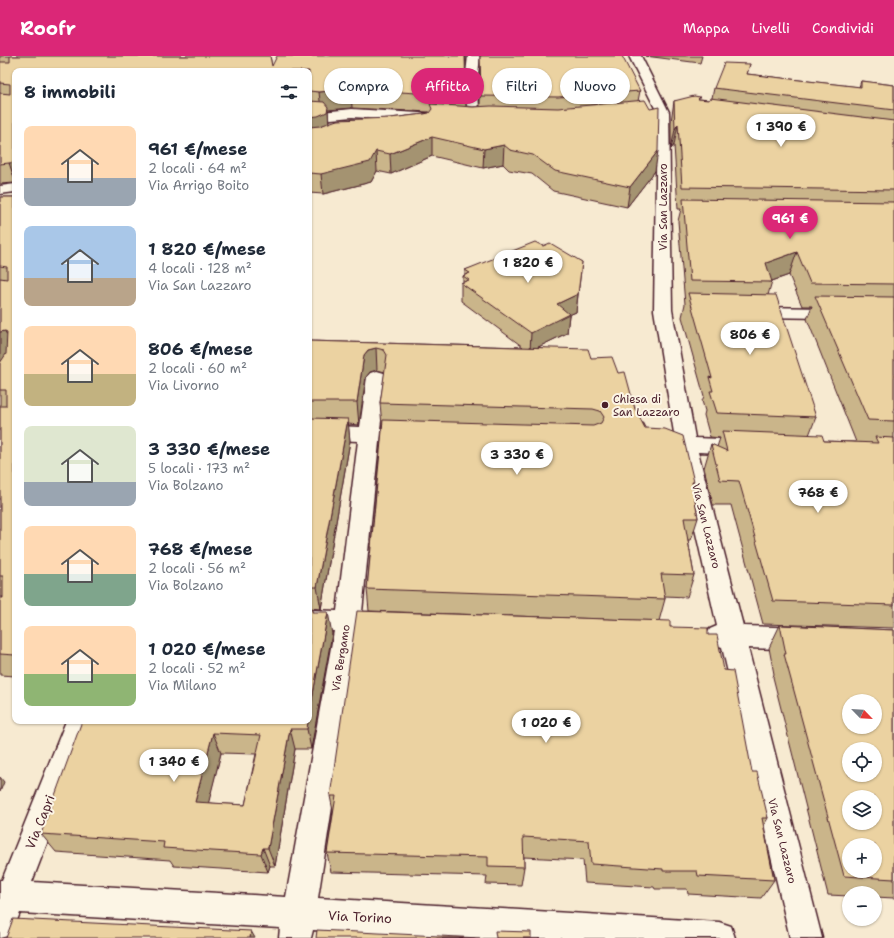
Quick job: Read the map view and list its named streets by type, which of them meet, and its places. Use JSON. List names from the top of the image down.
{
  "streets": {
    "street": [
      "Via San Lazzaro",
      "Via Bergamo",
      "Via Capri",
      "Via Torino"
    ]
  },
  "crossings": [
    ["Via Bergamo", "Via Torino"],
    ["Via Capri", "Via Torino"]
  ],
  "places": ["Chiesa di San Lazzaro"],
  "north": "bottom right",
  "page": {
    "header": "Roofr",
    "nav": ["Mappa", "Livelli", "Condividi"],
    "chip": [
      "Compra",
      "Affitta",
      "Filtri",
      "Nuovo"
    ],
    "heading": "8 immobili",
    "price": [
      "1 390 €",
      "961 €",
      "1 820 €",
      "806 €",
      "3 330 €",
      "768 €",
      "1 020 €",
      "1 340 €"
    ],
    "list": [
      {
        "name": "961 €/mese",
        "note": "2 locali · 64 m² · Via Arrigo Boito"
      },
      {
        "name": "1 820 €/mese",
        "note": "4 locali · 128 m² · Via San Lazzaro"
      },
      {
        "name": "806 €/mese",
        "note": "2 locali · 60 m² · Via Livorno"
      },
      {
        "name": "3 330 €/mese",
        "note": "5 locali · 173 m² · Via Bolzano"
      },
      {
        "name": "768 €/mese",
        "note": "2 locali · 56 m² · Via Bolzano"
      },
      {
        "name": "1 020 €/mese",
        "note": "2 locali · 52 m² · Via Milano"
      }
    ],
    "map_buttons": ["+", "−"]
  }
}
